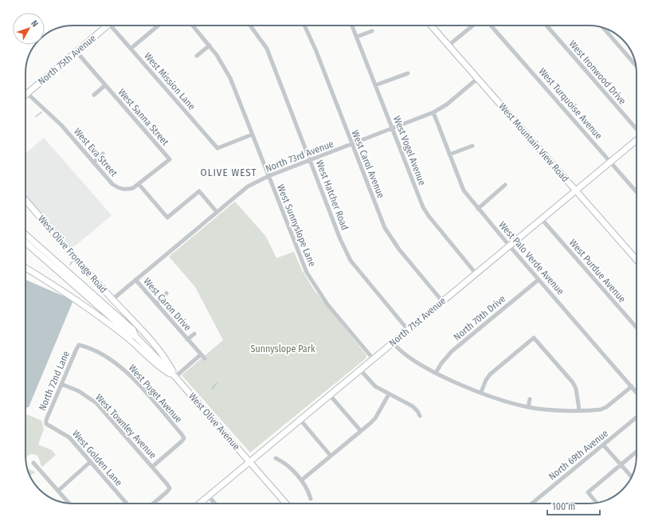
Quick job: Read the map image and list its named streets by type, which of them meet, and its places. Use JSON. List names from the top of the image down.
{
  "streets": {
    "main road": [
      "North 75th Avenue",
      "West Mountain View Road",
      "West Olive Frontage Road",
      "North 71st Avenue",
      "West Olive Avenue"
    ],
    "street": [
      "West Ironwood Drive",
      "West Mission Lane",
      "West Turquoise Avenue",
      "West Sanna Street",
      "West Vogel Avenue",
      "West Eva Street",
      "North 73rd Avenue",
      "West Carol Avenue",
      "West Hatcher Road",
      "West Sunnyslope Lane",
      "West Palo Verde Avenue",
      "West Purdue Avenue",
      "West Caron Drive",
      "North 70th Drive",
      "North 72nd Lane",
      "West Puget Avenue",
      "West Townley Avenue",
      "North 69th Avenue",
      "West Golden Lane"
    ]
  },
  "crossings": [
    ["North 75th Avenue", "West Sanna Street"],
    ["North 75th Avenue", "West Eva Street"],
    ["West Mission Lane", "West Sunnyslope Lane"],
    ["West Turquoise Avenue", "North 71st Avenue"],
    ["West Sanna Street", "West Eva Street"],
    ["West Mountain View Road", "North 73rd Avenue"],
    ["West Mountain View Road", "North 71st Avenue"],
    ["West Vogel Avenue", "North 73rd Avenue"],
    ["West Vogel Avenue", "North 71st Avenue"],
    ["North 73rd Avenue", "West Carol Avenue"],
    ["North 73rd Avenue", "West Hatcher Road"],
    ["North 73rd Avenue", "West Sunnyslope Lane"],
    ["North 73rd Avenue", "West Olive Frontage Road"],
    ["North 73rd Avenue", "West Palo Verde Avenue"],
    ["North 73rd Avenue", "West Caron Drive"],
    ["West Carol Avenue", "North 71st Avenue"],
    ["West Hatcher Road", "North 71st Avenue"],
    ["West Sunnyslope Lane", "North 71st Avenue"],
    ["West Olive Frontage Road", "West Olive Avenue"],
    ["West Palo Verde Avenue", "North 70th Drive"],
    ["West Palo Verde Avenue", "North 71st Avenue"],
    ["West Purdue Avenue", "North 71st Avenue"],
    ["North 71st Avenue", "West Olive Avenue"],
    ["North 72nd Lane", "West Puget Avenue"],
    ["North 72nd Lane", "West Townley Avenue"],
    ["North 72nd Lane", "West Golden Lane"],
    ["West Puget Avenue", "West Townley Avenue"]
  ],
  "districts": ["OLIVE WEST"],
  "parks": ["Sunnyslope Park"],
  "scale_bar": "100 m",
  "north": "top right"
}
